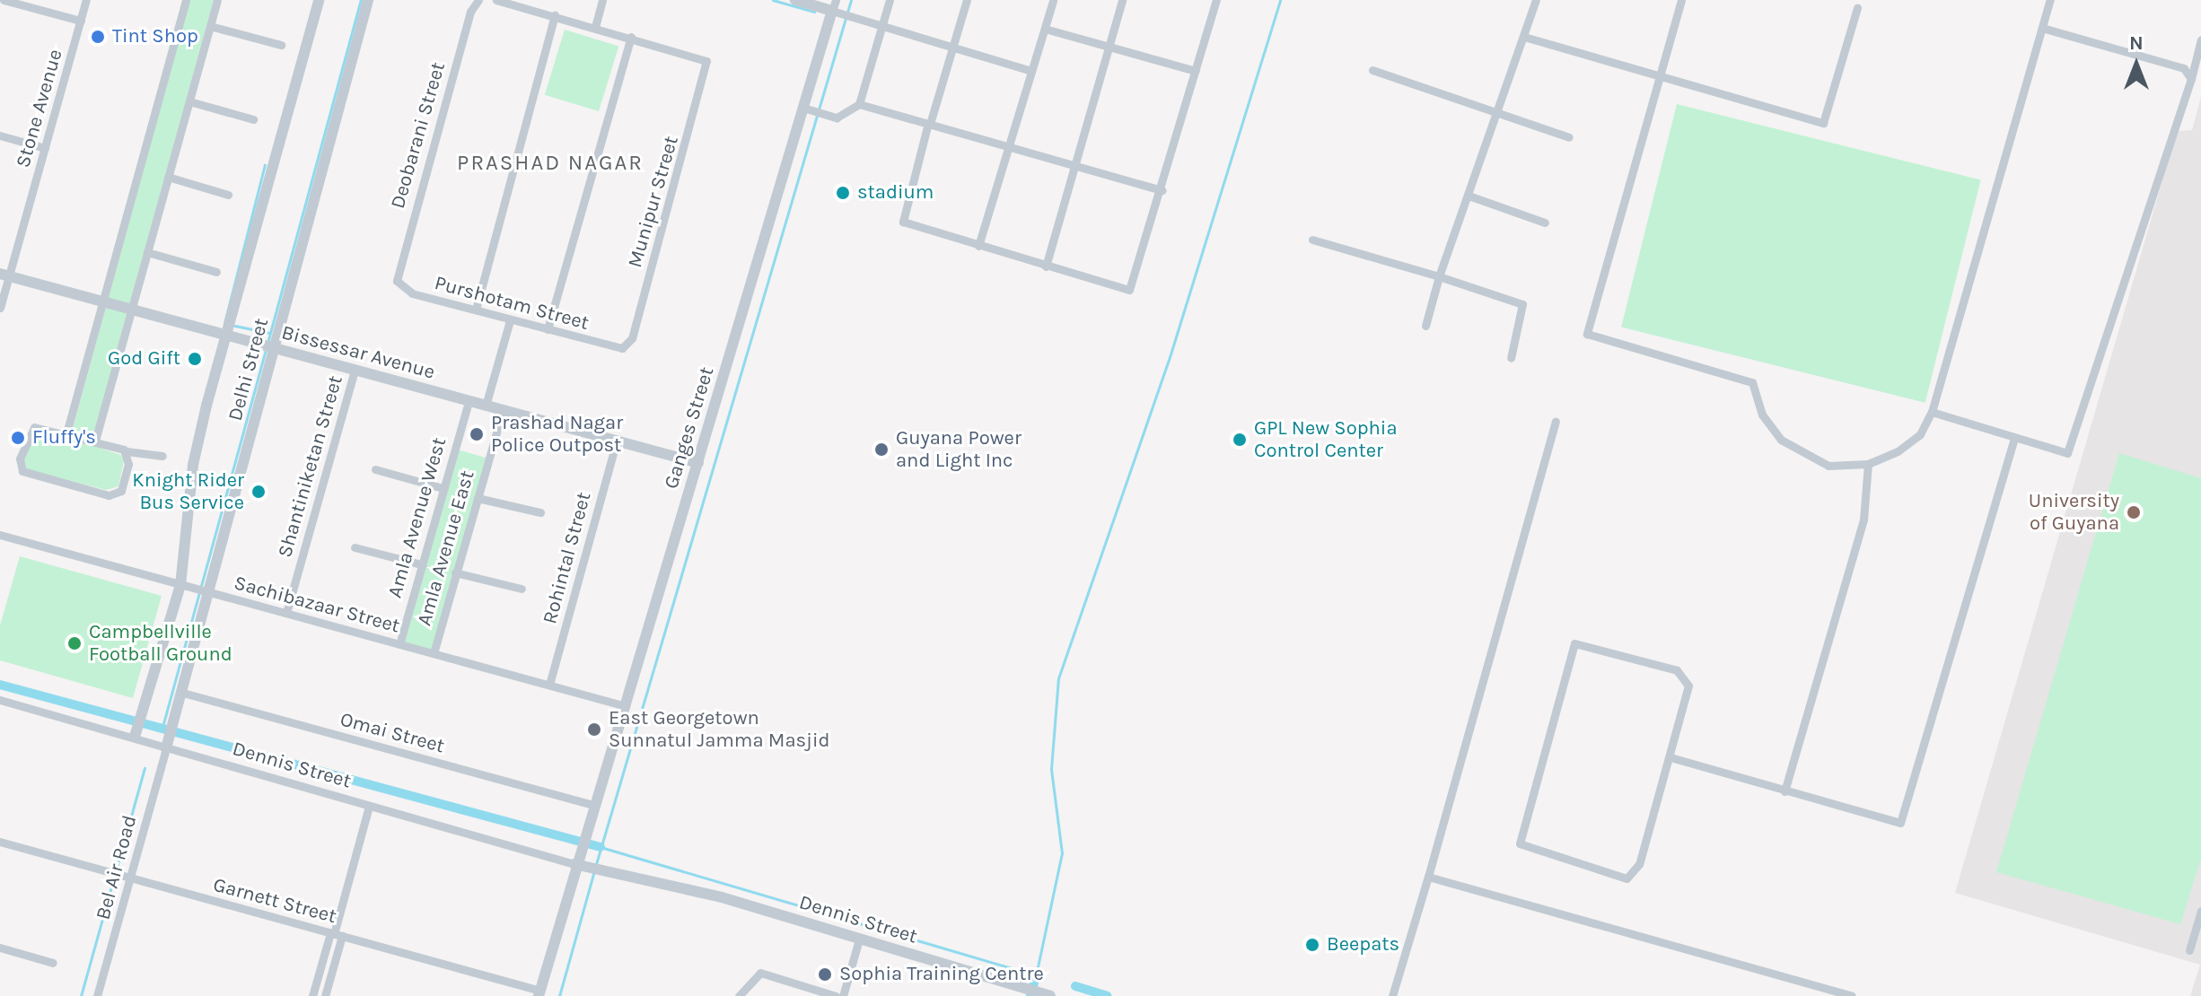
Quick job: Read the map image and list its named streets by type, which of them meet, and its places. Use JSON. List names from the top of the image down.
{
  "streets": {
    "street": [
      "Stone Avenue",
      "Deobarani Street",
      "Munipur Street",
      "Purshotam Street",
      "Bissessar Avenue",
      "Delhi Street",
      "Ganges Street",
      "Shantiniketan Street",
      "Amla Avenue West",
      "Amla Avenue East",
      "Rohintal Street",
      "Sachibazaar Street",
      "Omai Street",
      "Dennis Street",
      "Bel Air Road",
      "Garnett Street"
    ]
  },
  "crossings": [
    ["Stone Avenue", "Bissessar Avenue"],
    ["Deobarani Street", "Purshotam Street"],
    ["Munipur Street", "Purshotam Street"],
    ["Bissessar Avenue", "Delhi Street"],
    ["Bissessar Avenue", "Ganges Street"],
    ["Bissessar Avenue", "Shantiniketan Street"],
    ["Bissessar Avenue", "Amla Avenue West"],
    ["Bissessar Avenue", "Amla Avenue East"],
    ["Bissessar Avenue", "Rohintal Street"],
    ["Delhi Street", "Sachibazaar Street"],
    ["Delhi Street", "Omai Street"],
    ["Delhi Street", "Dennis Street"],
    ["Delhi Street", "Bel Air Road"],
    ["Ganges Street", "Sachibazaar Street"],
    ["Ganges Street", "Omai Street"],
    ["Ganges Street", "Dennis Street"],
    ["Ganges Street", "Garnett Street"],
    ["Shantiniketan Street", "Sachibazaar Street"],
    ["Amla Avenue West", "Sachibazaar Street"],
    ["Amla Avenue East", "Sachibazaar Street"],
    ["Rohintal Street", "Sachibazaar Street"],
    ["Dennis Street", "Bel Air Road"],
    ["Bel Air Road", "Garnett Street"]
  ],
  "districts": ["PRASHAD NAGAR"],
  "places": [
    "Tint Shop",
    "stadium",
    "God Gift",
    "Prashad Nagar Police Outpost",
    "Fluffy's",
    "GPL New Sophia Control Center",
    "Guyana Power and Light Inc",
    "Knight Rider Bus Service",
    "University of Guyana",
    "Campbellville Football Ground",
    "East Georgetown Sunnatul Jamma Masjid",
    "Beepats",
    "Sophia Training Centre"
  ],
  "north": "top"
}
